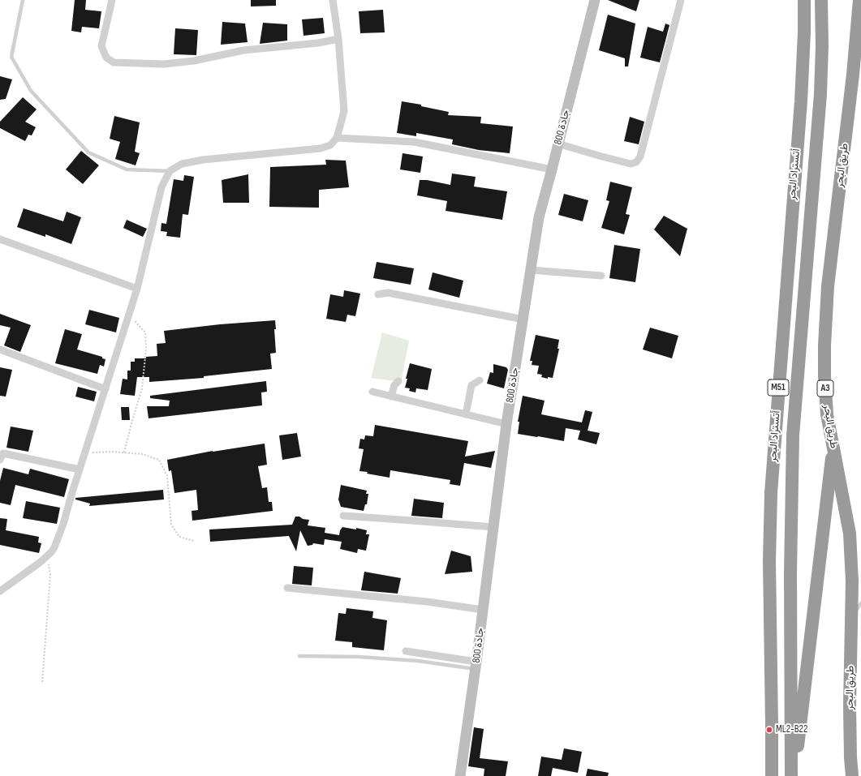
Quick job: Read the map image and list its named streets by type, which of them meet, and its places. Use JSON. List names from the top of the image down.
{
  "streets": {
    "highway": [
      "طريق البحر",
      "أتستراد البحر",
      "M51",
      "A3"
    ],
    "main road": ["جادة 800"]
  },
  "places": ["ML2-B22"]
}
